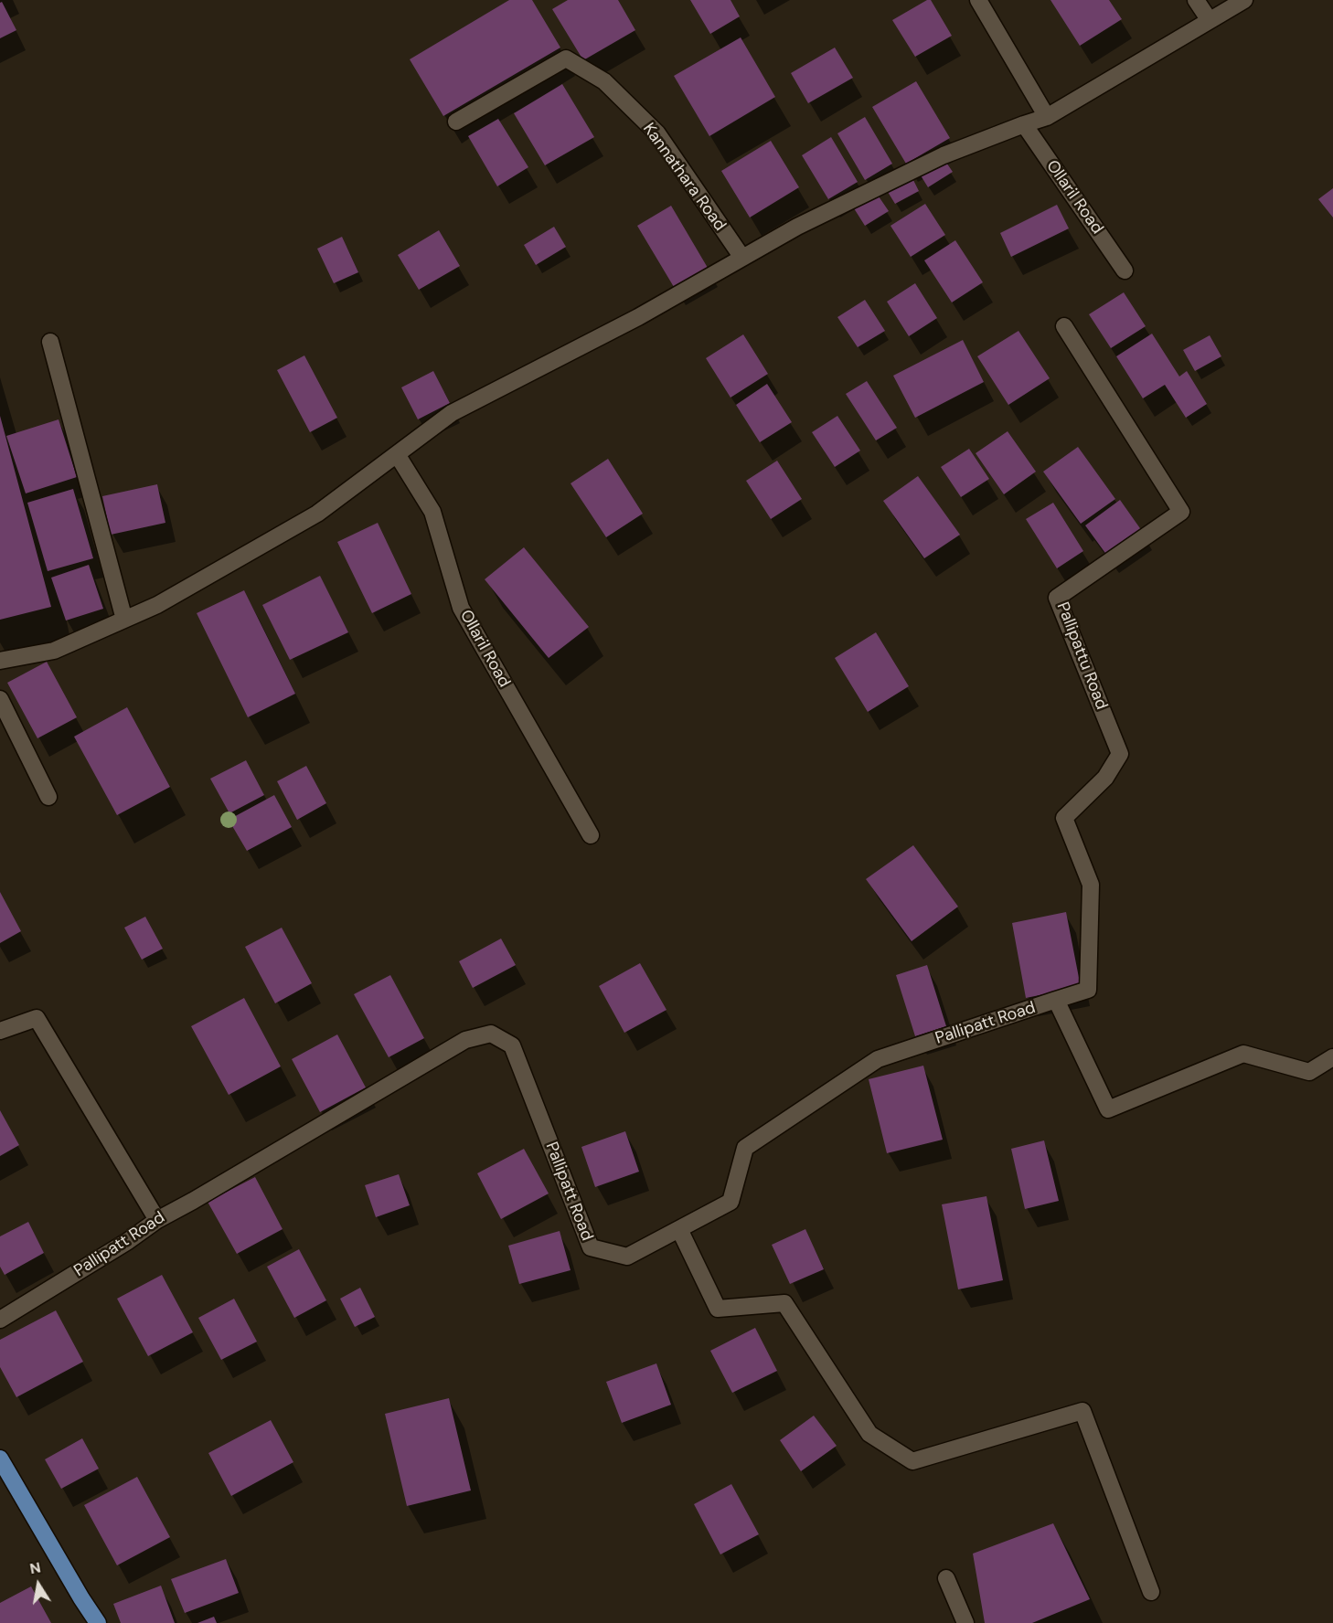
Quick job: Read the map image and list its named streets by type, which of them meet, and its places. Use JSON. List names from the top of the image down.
{
  "streets": {
    "street": [
      "Kannathara Road",
      "Ollaril Road",
      "Pallipattu Road",
      "Pallipatt Road"
    ]
  },
  "crossings": [
    ["Pallipattu Road", "Pallipatt Road"]
  ],
  "north": "top"
}
